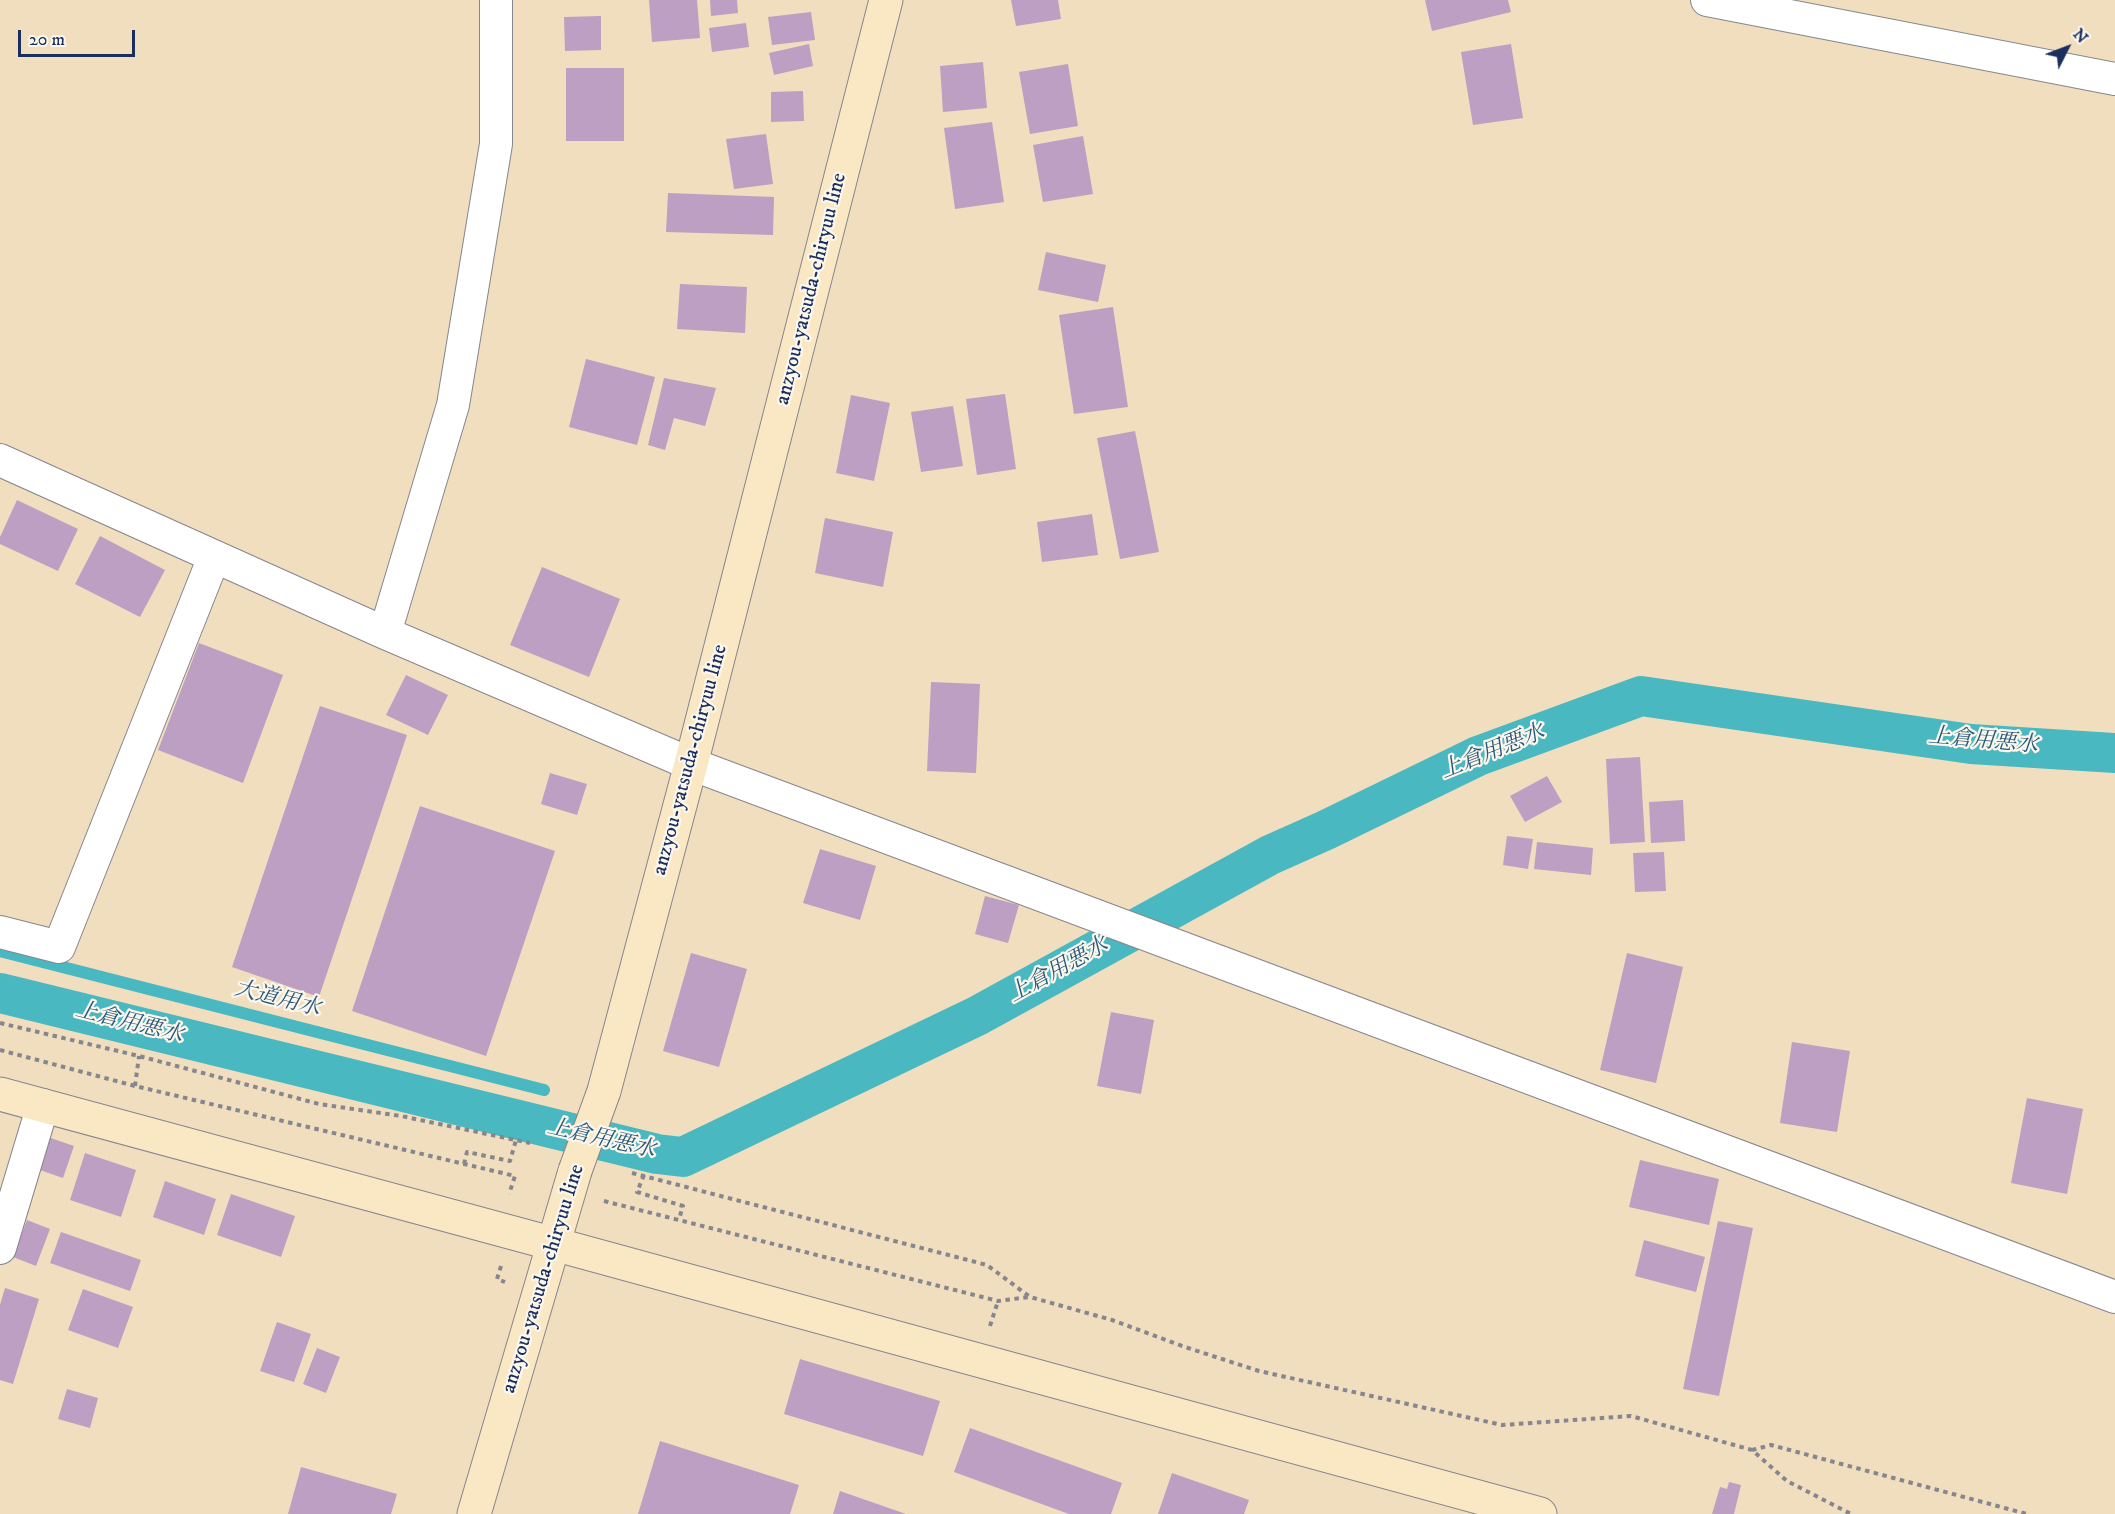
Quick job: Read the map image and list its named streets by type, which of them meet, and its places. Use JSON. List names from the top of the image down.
{
  "streets": {
    "street": ["anzyou-yatsuda-chiryuu line"]
  },
  "water": ["上倉用悪水", "大道用水"],
  "scale_bar": "20 m",
  "north": "top right"
}
